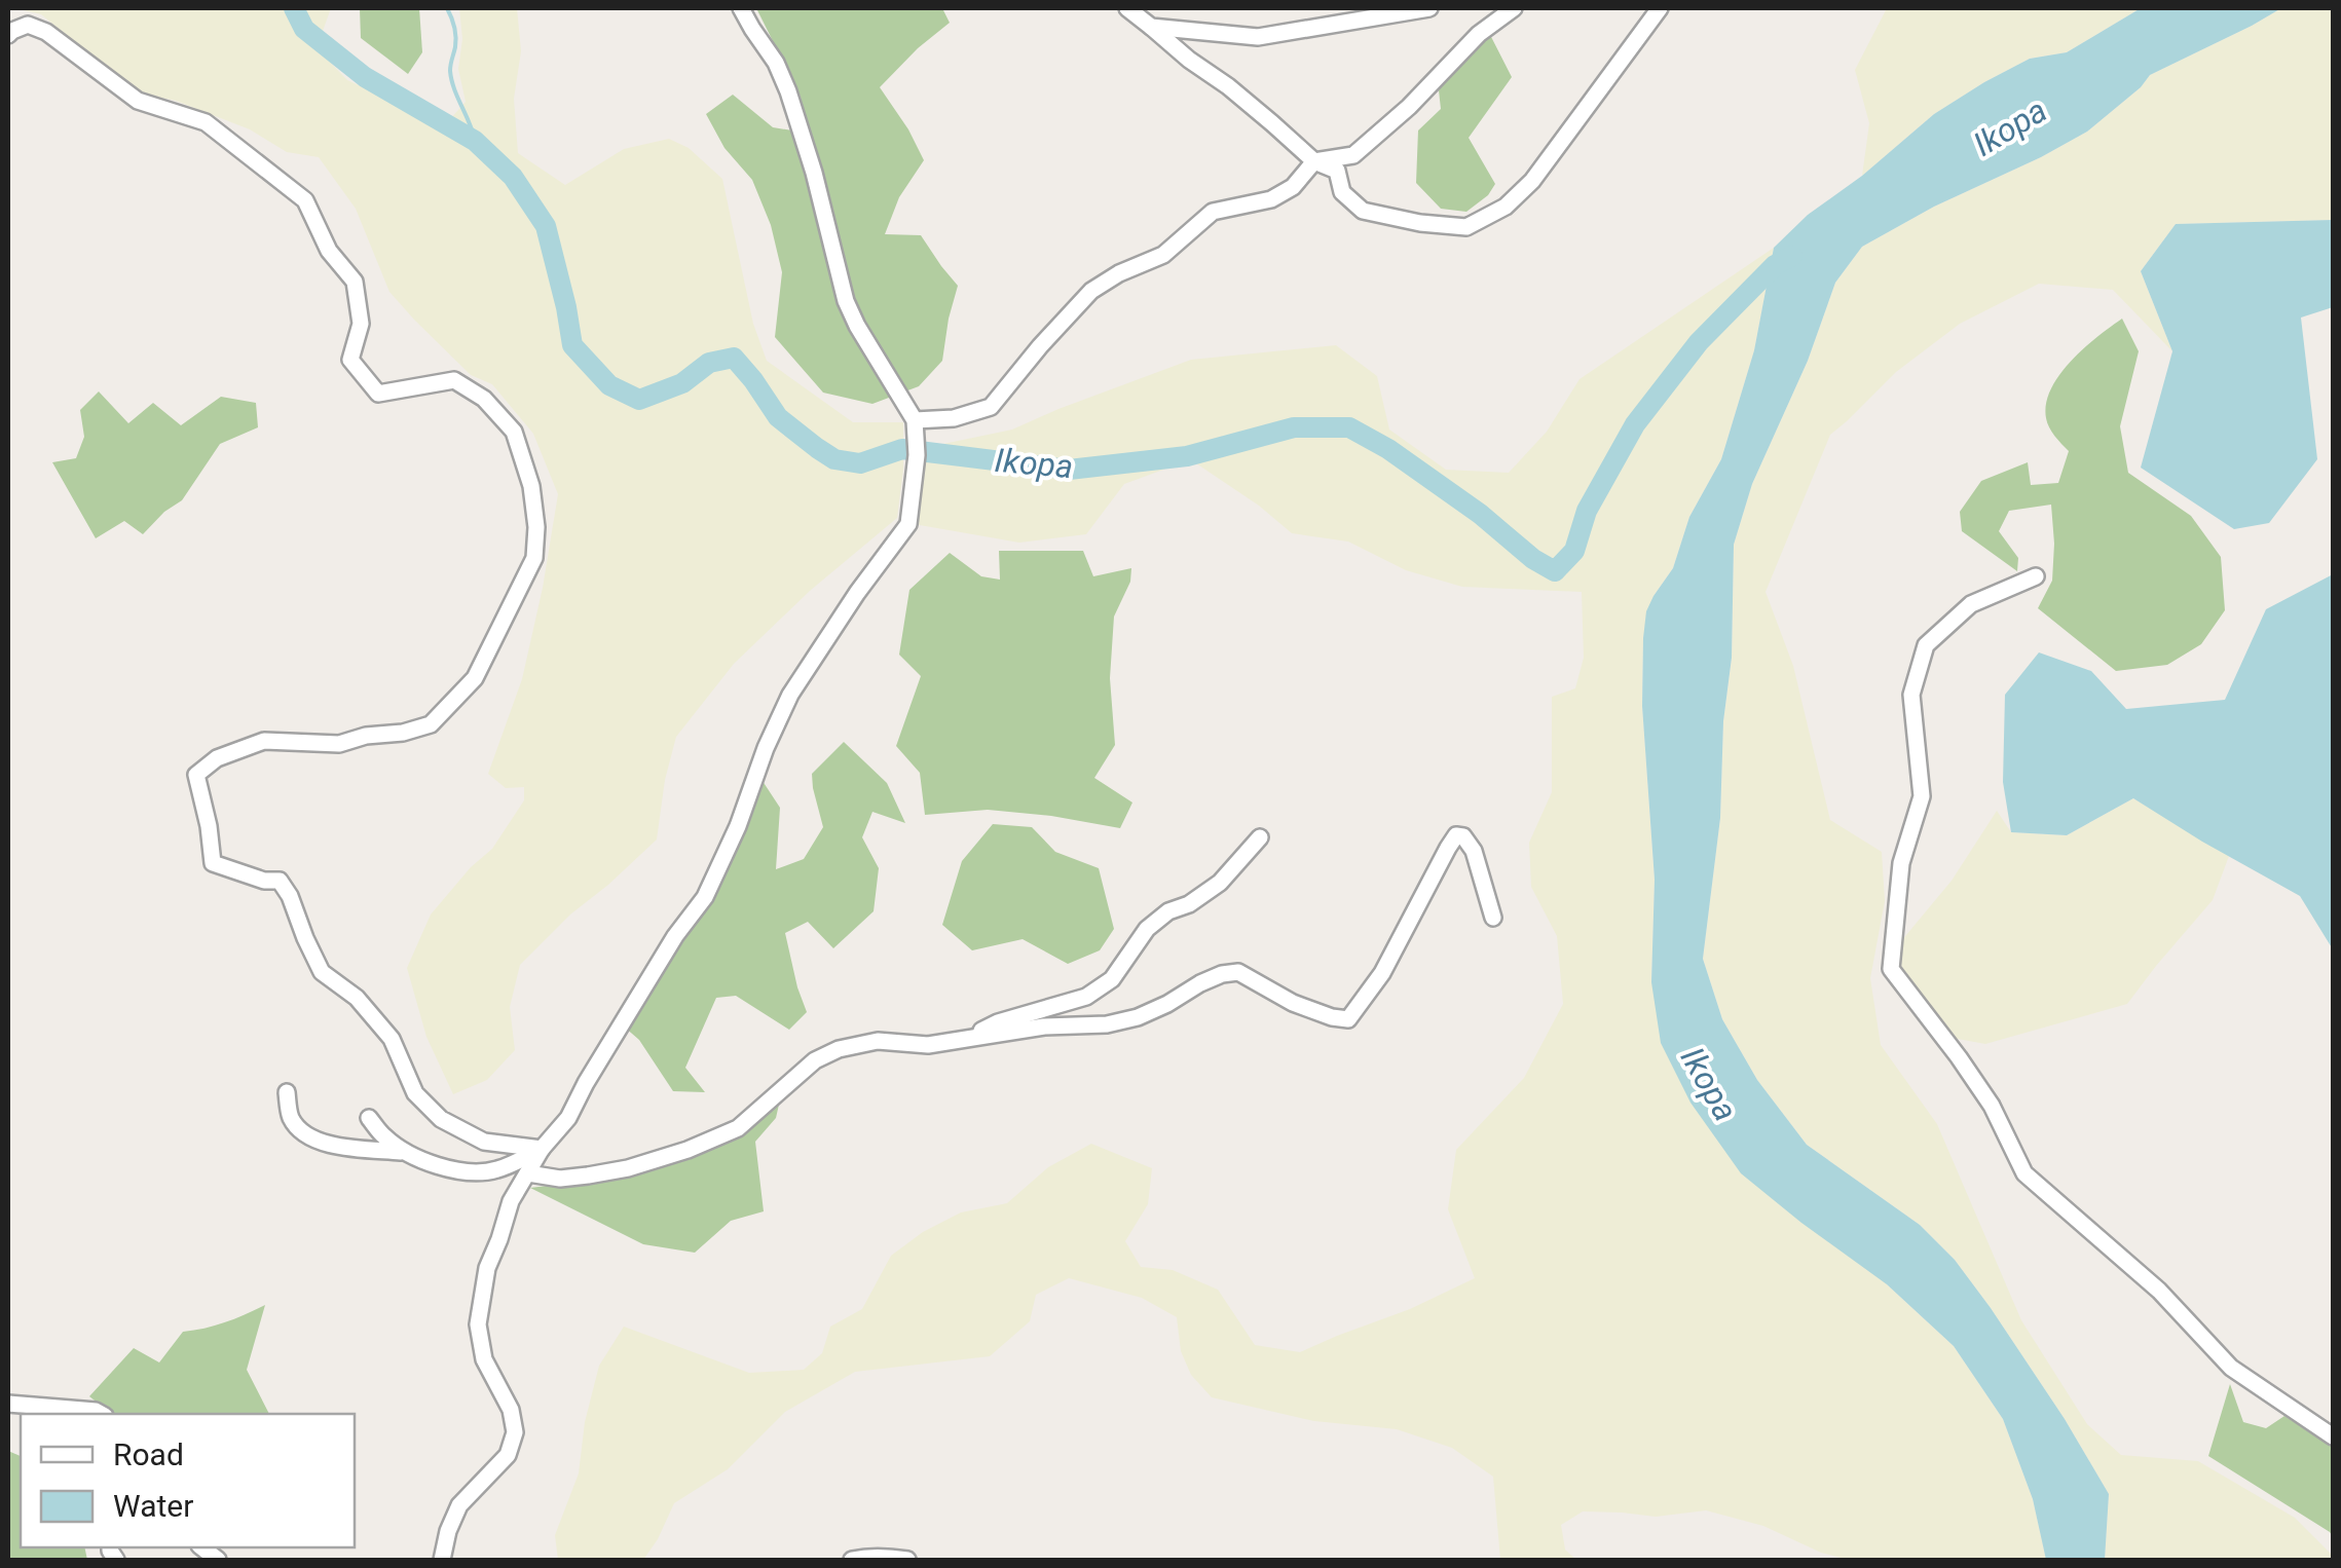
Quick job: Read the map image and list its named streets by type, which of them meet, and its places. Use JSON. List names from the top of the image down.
{
  "water": ["Ikopa"],
  "legend": ["Road", "Water"]
}
